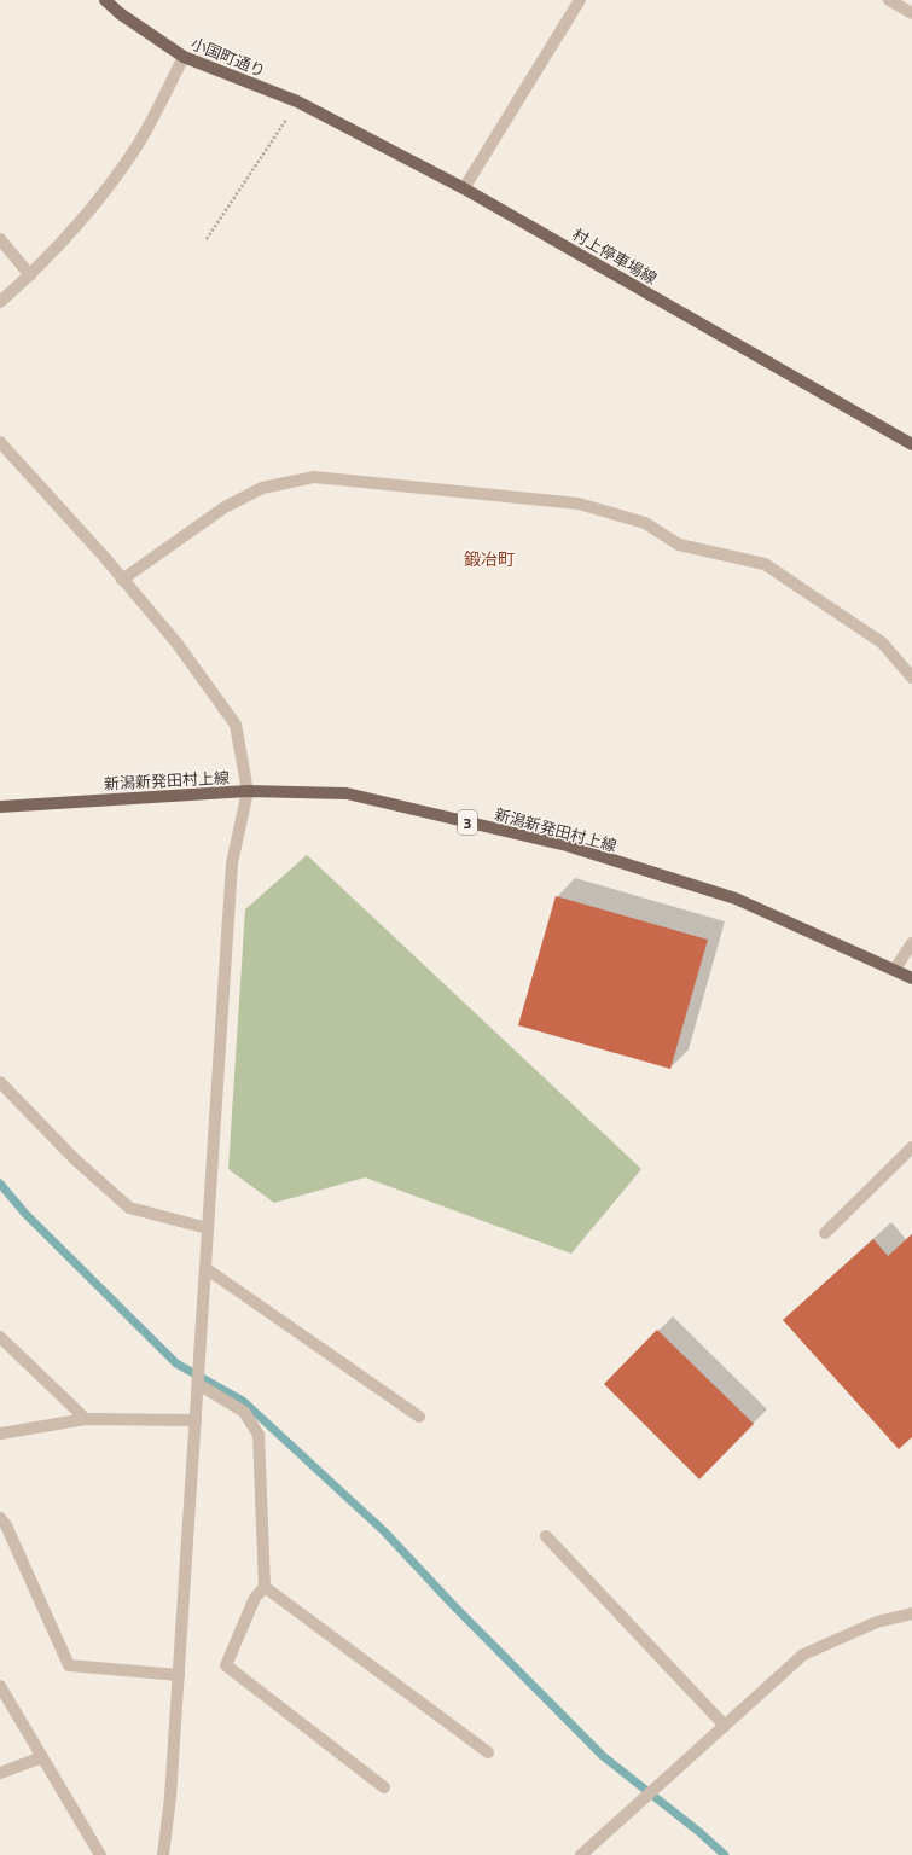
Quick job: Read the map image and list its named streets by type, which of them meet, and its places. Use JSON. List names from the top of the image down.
{
  "streets": {
    "main road": [
      "小国町通り",
      "村上停車場線",
      "新潟新発田村上線",
      "3"
    ]
  },
  "crossings": [
    ["小国町通り", "村上停車場線"]
  ],
  "districts": ["鍛冶町"]
}
